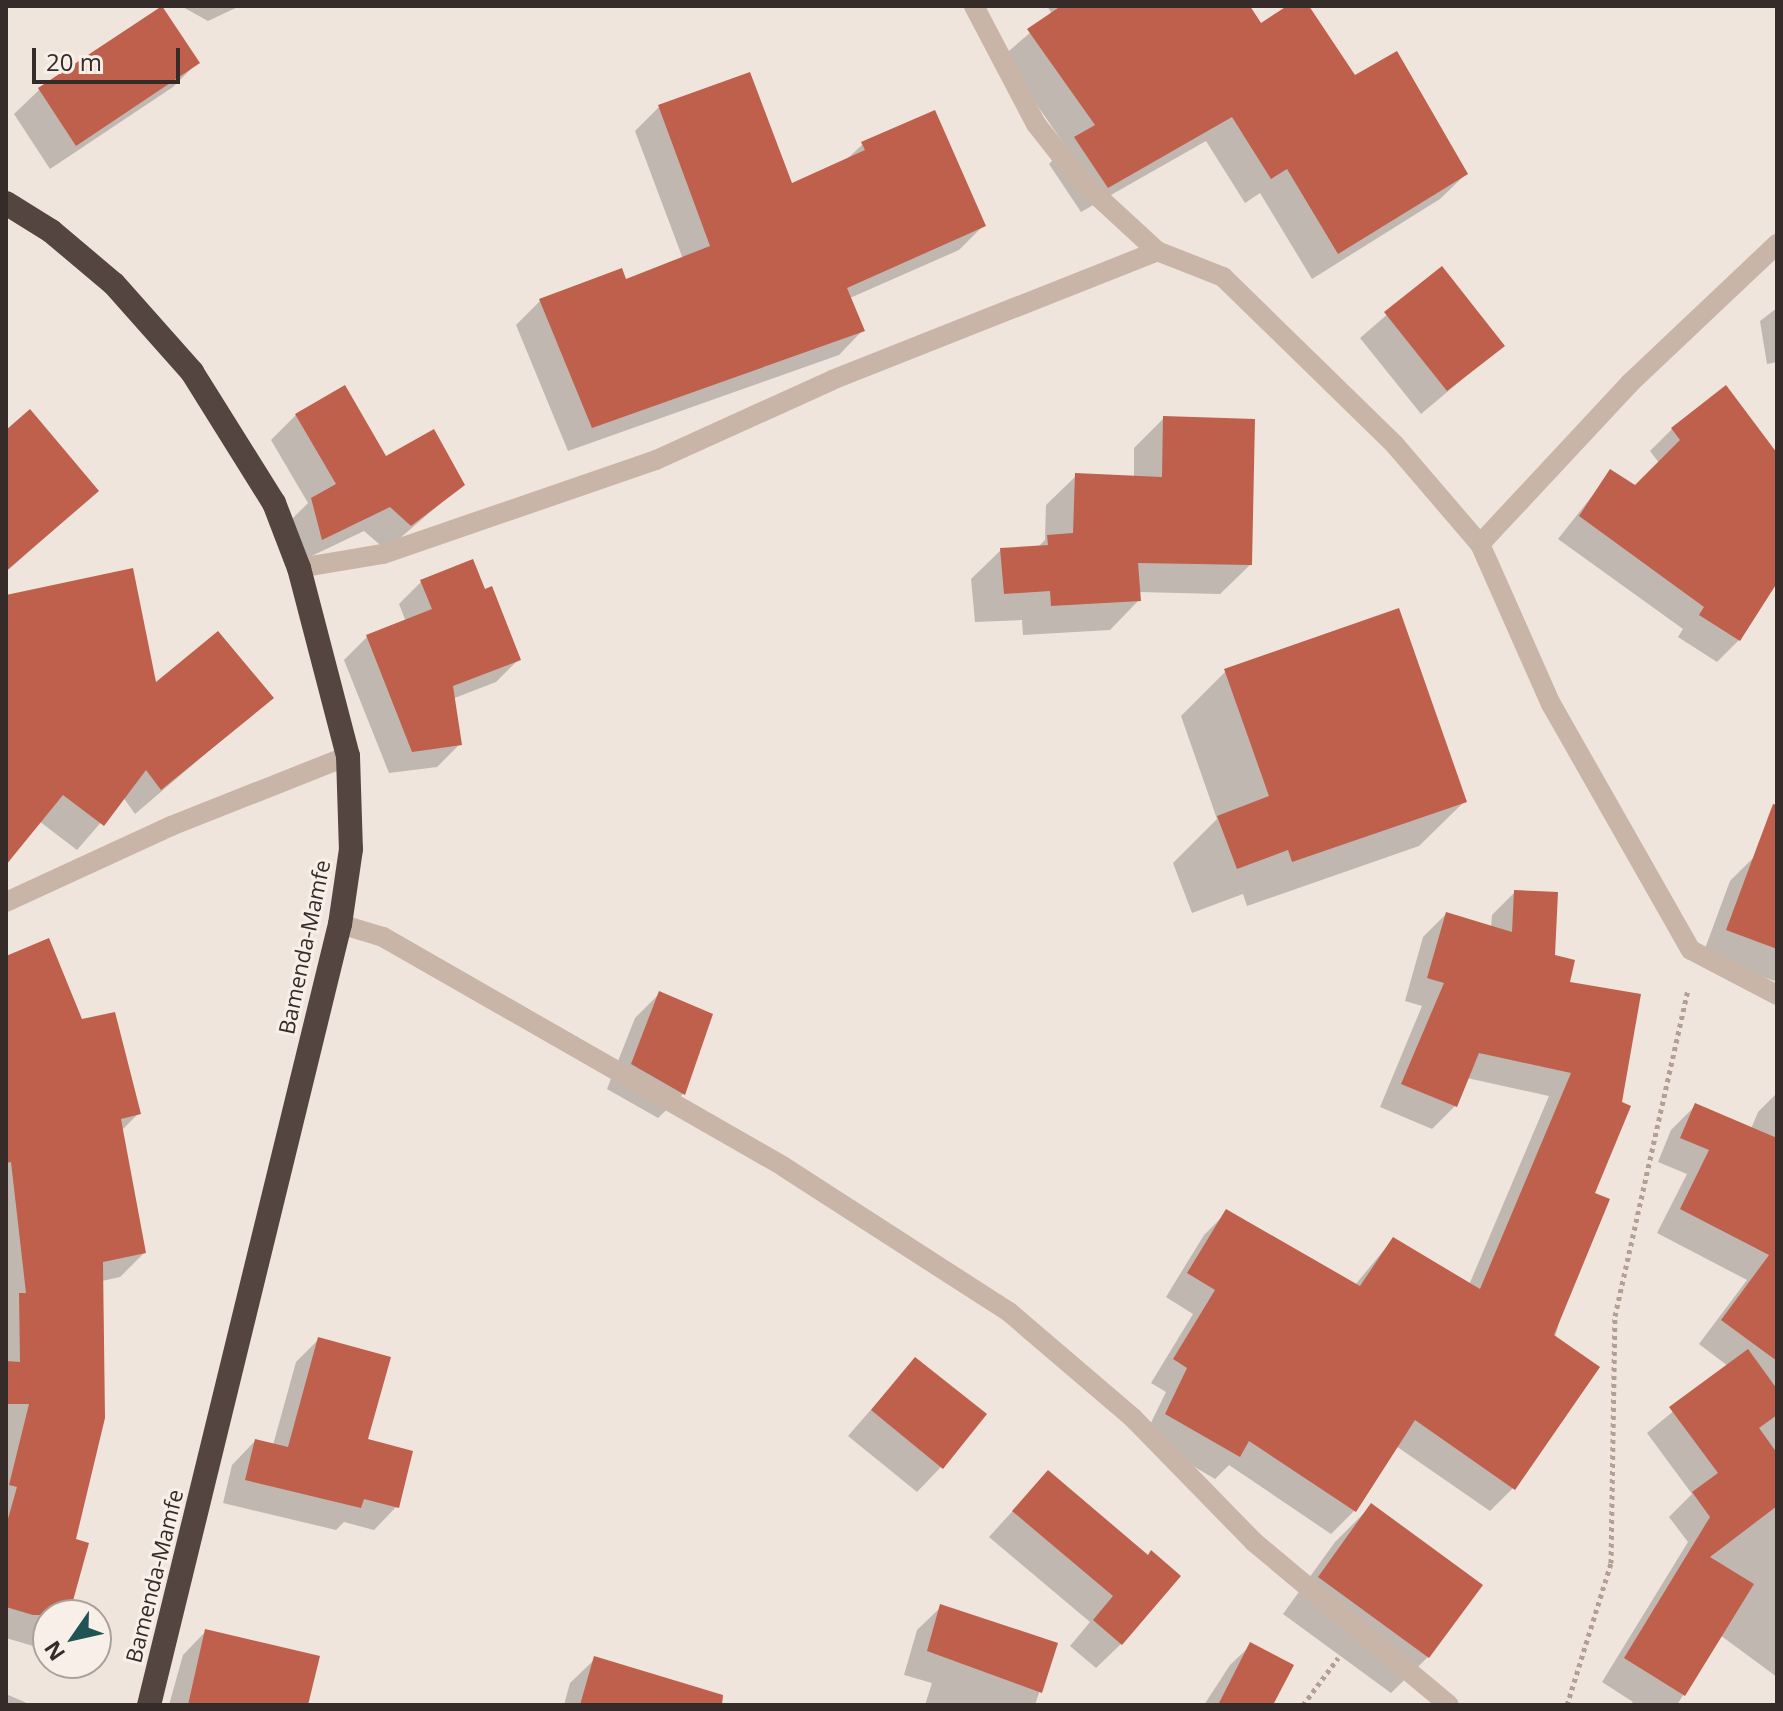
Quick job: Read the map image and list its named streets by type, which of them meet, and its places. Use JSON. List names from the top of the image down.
{
  "streets": {
    "highway": ["Bamenda-Mamfe"]
  },
  "scale_bar": "20 m",
  "north": "bottom left"
}
